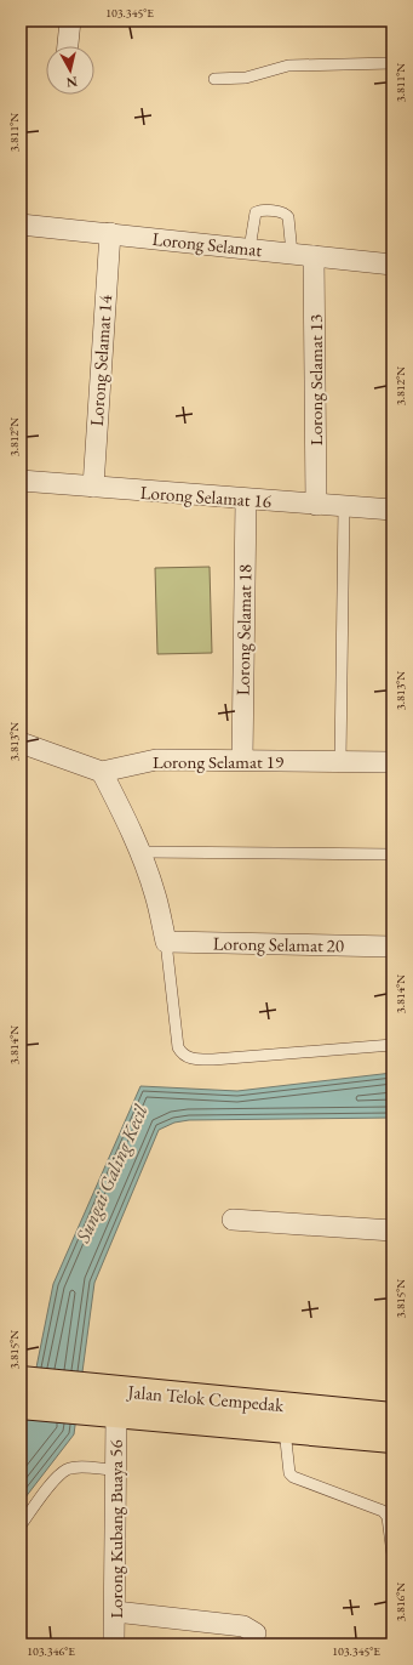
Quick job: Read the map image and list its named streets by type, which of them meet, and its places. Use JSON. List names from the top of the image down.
{
  "streets": {
    "main road": ["Jalan Telok Cempedak"],
    "street": [
      "Lorong Selamat",
      "Lorong Selamat 14",
      "Lorong Selamat 13",
      "Lorong Selamat 16",
      "Lorong Selamat 18",
      "Lorong Selamat 19",
      "Lorong Selamat 20",
      "Lorong Kubang Buaya 56"
    ]
  },
  "crossings": [
    ["Lorong Selamat", "Lorong Selamat 14"],
    ["Lorong Selamat", "Lorong Selamat 13"],
    ["Lorong Selamat 14", "Lorong Selamat 16"],
    ["Lorong Selamat 13", "Lorong Selamat 16"],
    ["Lorong Selamat 16", "Lorong Selamat 18"],
    ["Lorong Selamat 18", "Lorong Selamat 19"],
    ["Jalan Telok Cempedak", "Lorong Kubang Buaya 56"]
  ],
  "water": ["Sungai Galing Kecil"],
  "north": "bottom",
  "coordinates": [
    "103.345°E",
    "3.811°N",
    "3.812°N",
    "3.813°N",
    "3.814°N",
    "3.815°N",
    "3.816°N",
    "103.346°E"
  ]
}
